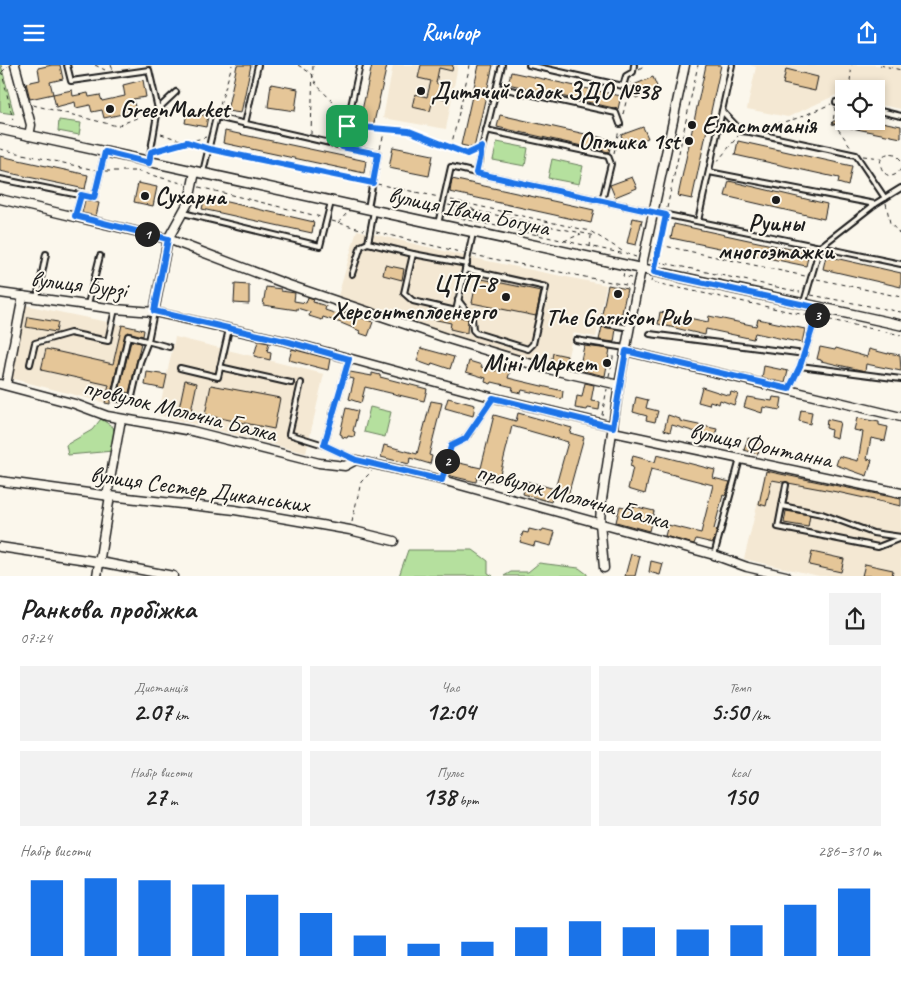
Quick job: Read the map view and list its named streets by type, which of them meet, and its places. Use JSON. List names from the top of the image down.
{
  "streets": {
    "street": [
      "вулиця Івана Богуна",
      "вулиця Бурзі",
      "провулок Молочна Балка",
      "вулиця Фонтанна",
      "вулиця Сестер Диканських"
    ]
  },
  "crossings": [
    ["вулиця Бурзі", "вулиця Фонтанна"]
  ],
  "places": [
    "Дитячий садок ЗДО №38",
    "GreenMarket",
    "Еластоманія",
    "Оптика 1st",
    "Сухарна",
    "Руины многоэтажки",
    "The Garrison Pub",
    "ЦТП-8 Херсонтеплоенерго",
    "Міні Маркет"
  ],
  "page": {
    "header": "Runloop",
    "pins": ["1", "3", "2"],
    "heading": ["Ранкова пробіжка", "07:24"],
    "stats": [
      ["Дистанція", "2.07 km"],
      ["Час", "12:04"],
      ["Темп", "5:50 /km"],
      ["Набір висоти", "27 m"],
      ["Пульс", "138 bpm"],
      ["kcal", "150"]
    ],
    "chart": ["Набір висоти", "286–310 m"]
  }
}
